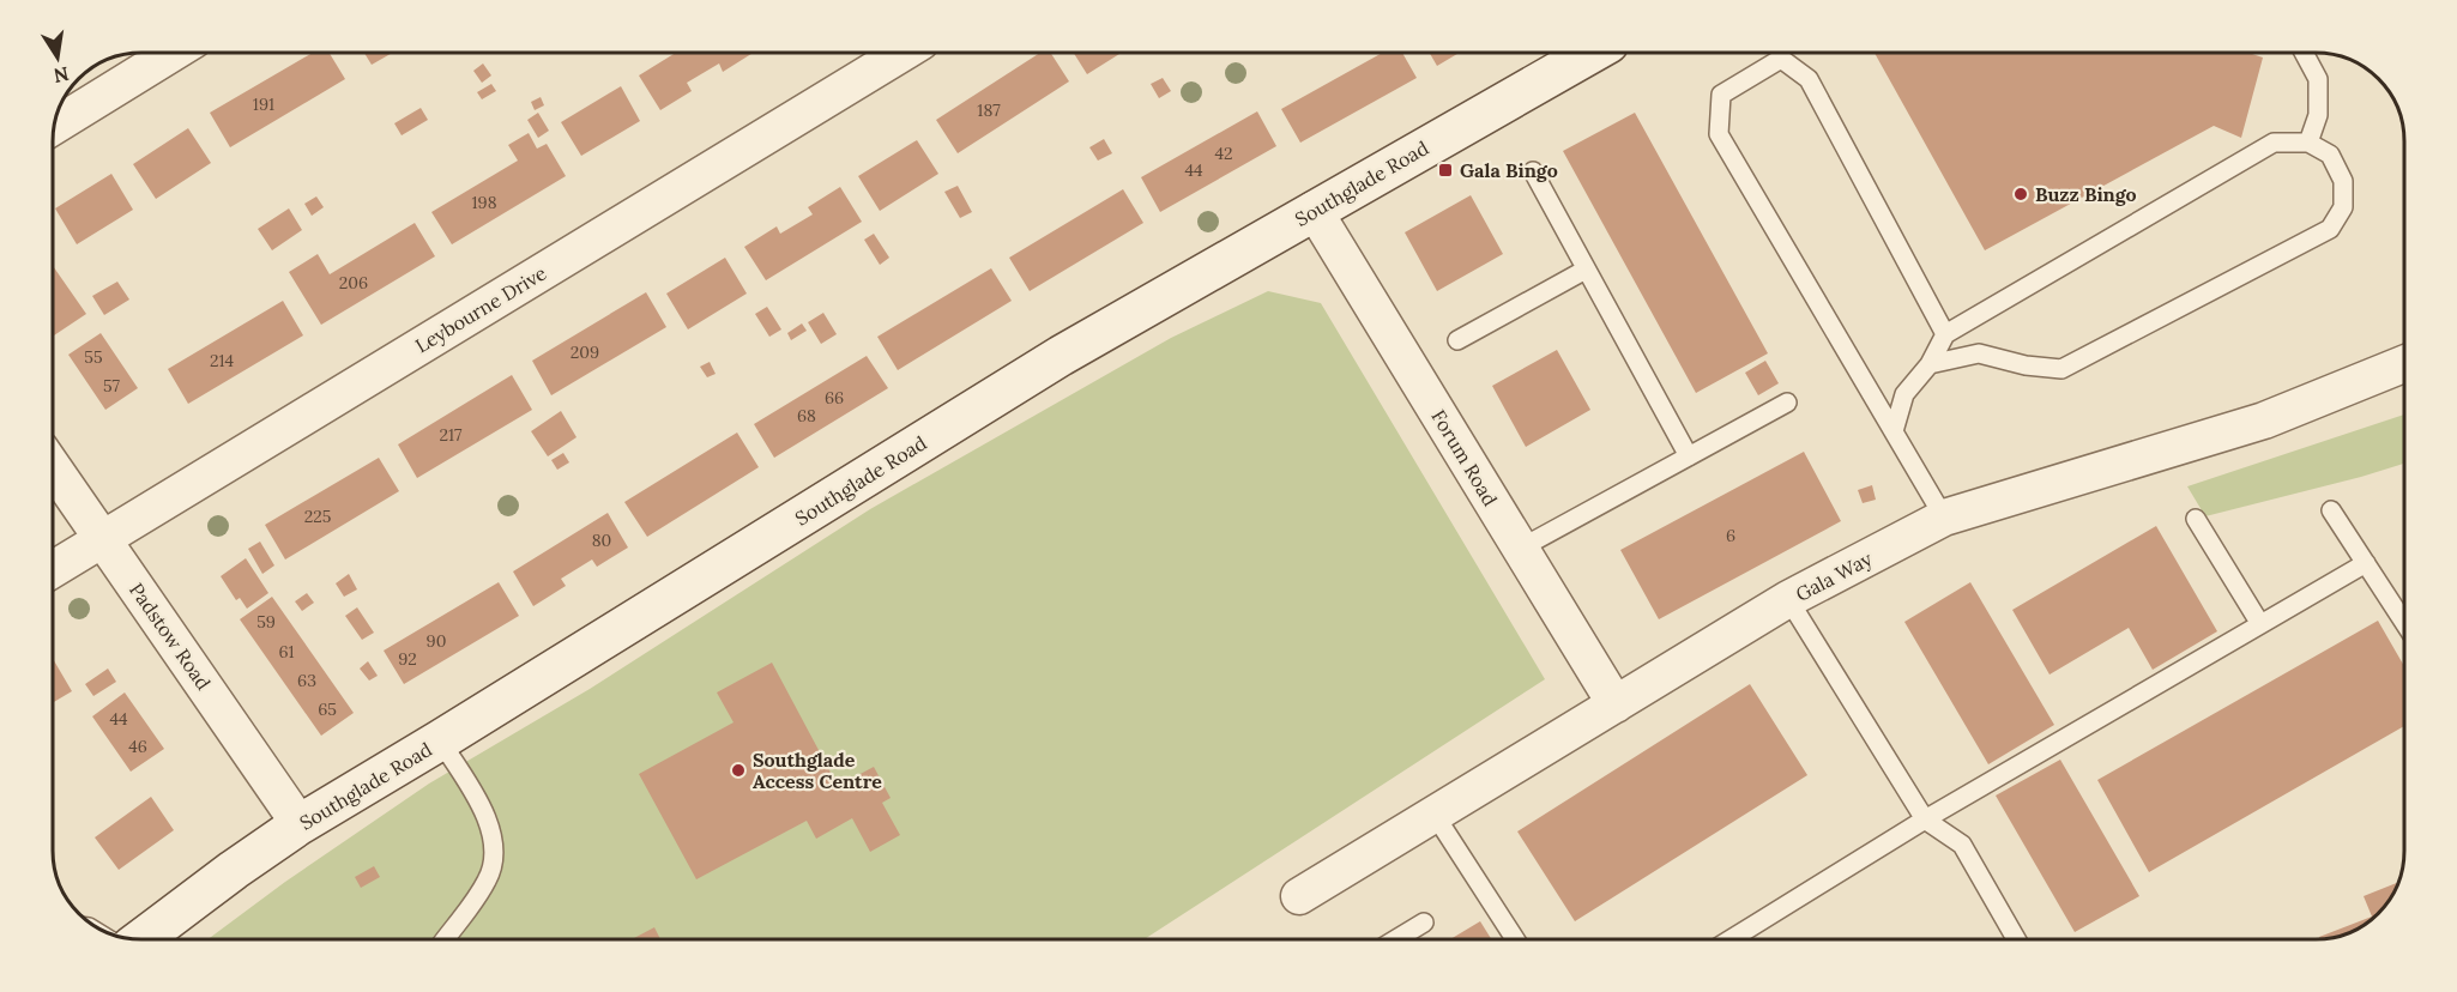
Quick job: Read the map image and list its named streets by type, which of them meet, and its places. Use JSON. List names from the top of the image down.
{
  "streets": {
    "street": [
      "Southglade Road",
      "Leybourne Drive",
      "Forum Road",
      "Gala Way",
      "Padstow Road"
    ]
  },
  "crossings": [
    ["Southglade Road", "Forum Road"],
    ["Southglade Road", "Padstow Road"],
    ["Leybourne Drive", "Padstow Road"],
    ["Forum Road", "Gala Way"]
  ],
  "places": {
    "transit": ["Gala Bingo"],
    "other": ["Buzz Bingo", "Southglade Access Centre"]
  },
  "house_numbers": [
    "191",
    "187",
    "42",
    "44",
    "198",
    "206",
    "209",
    "55",
    "214",
    "57",
    "66",
    "68",
    "217",
    "225",
    "6",
    "80",
    "59",
    "90",
    "61",
    "92",
    "63",
    "65",
    "44",
    "46"
  ],
  "north": "bottom"
}
